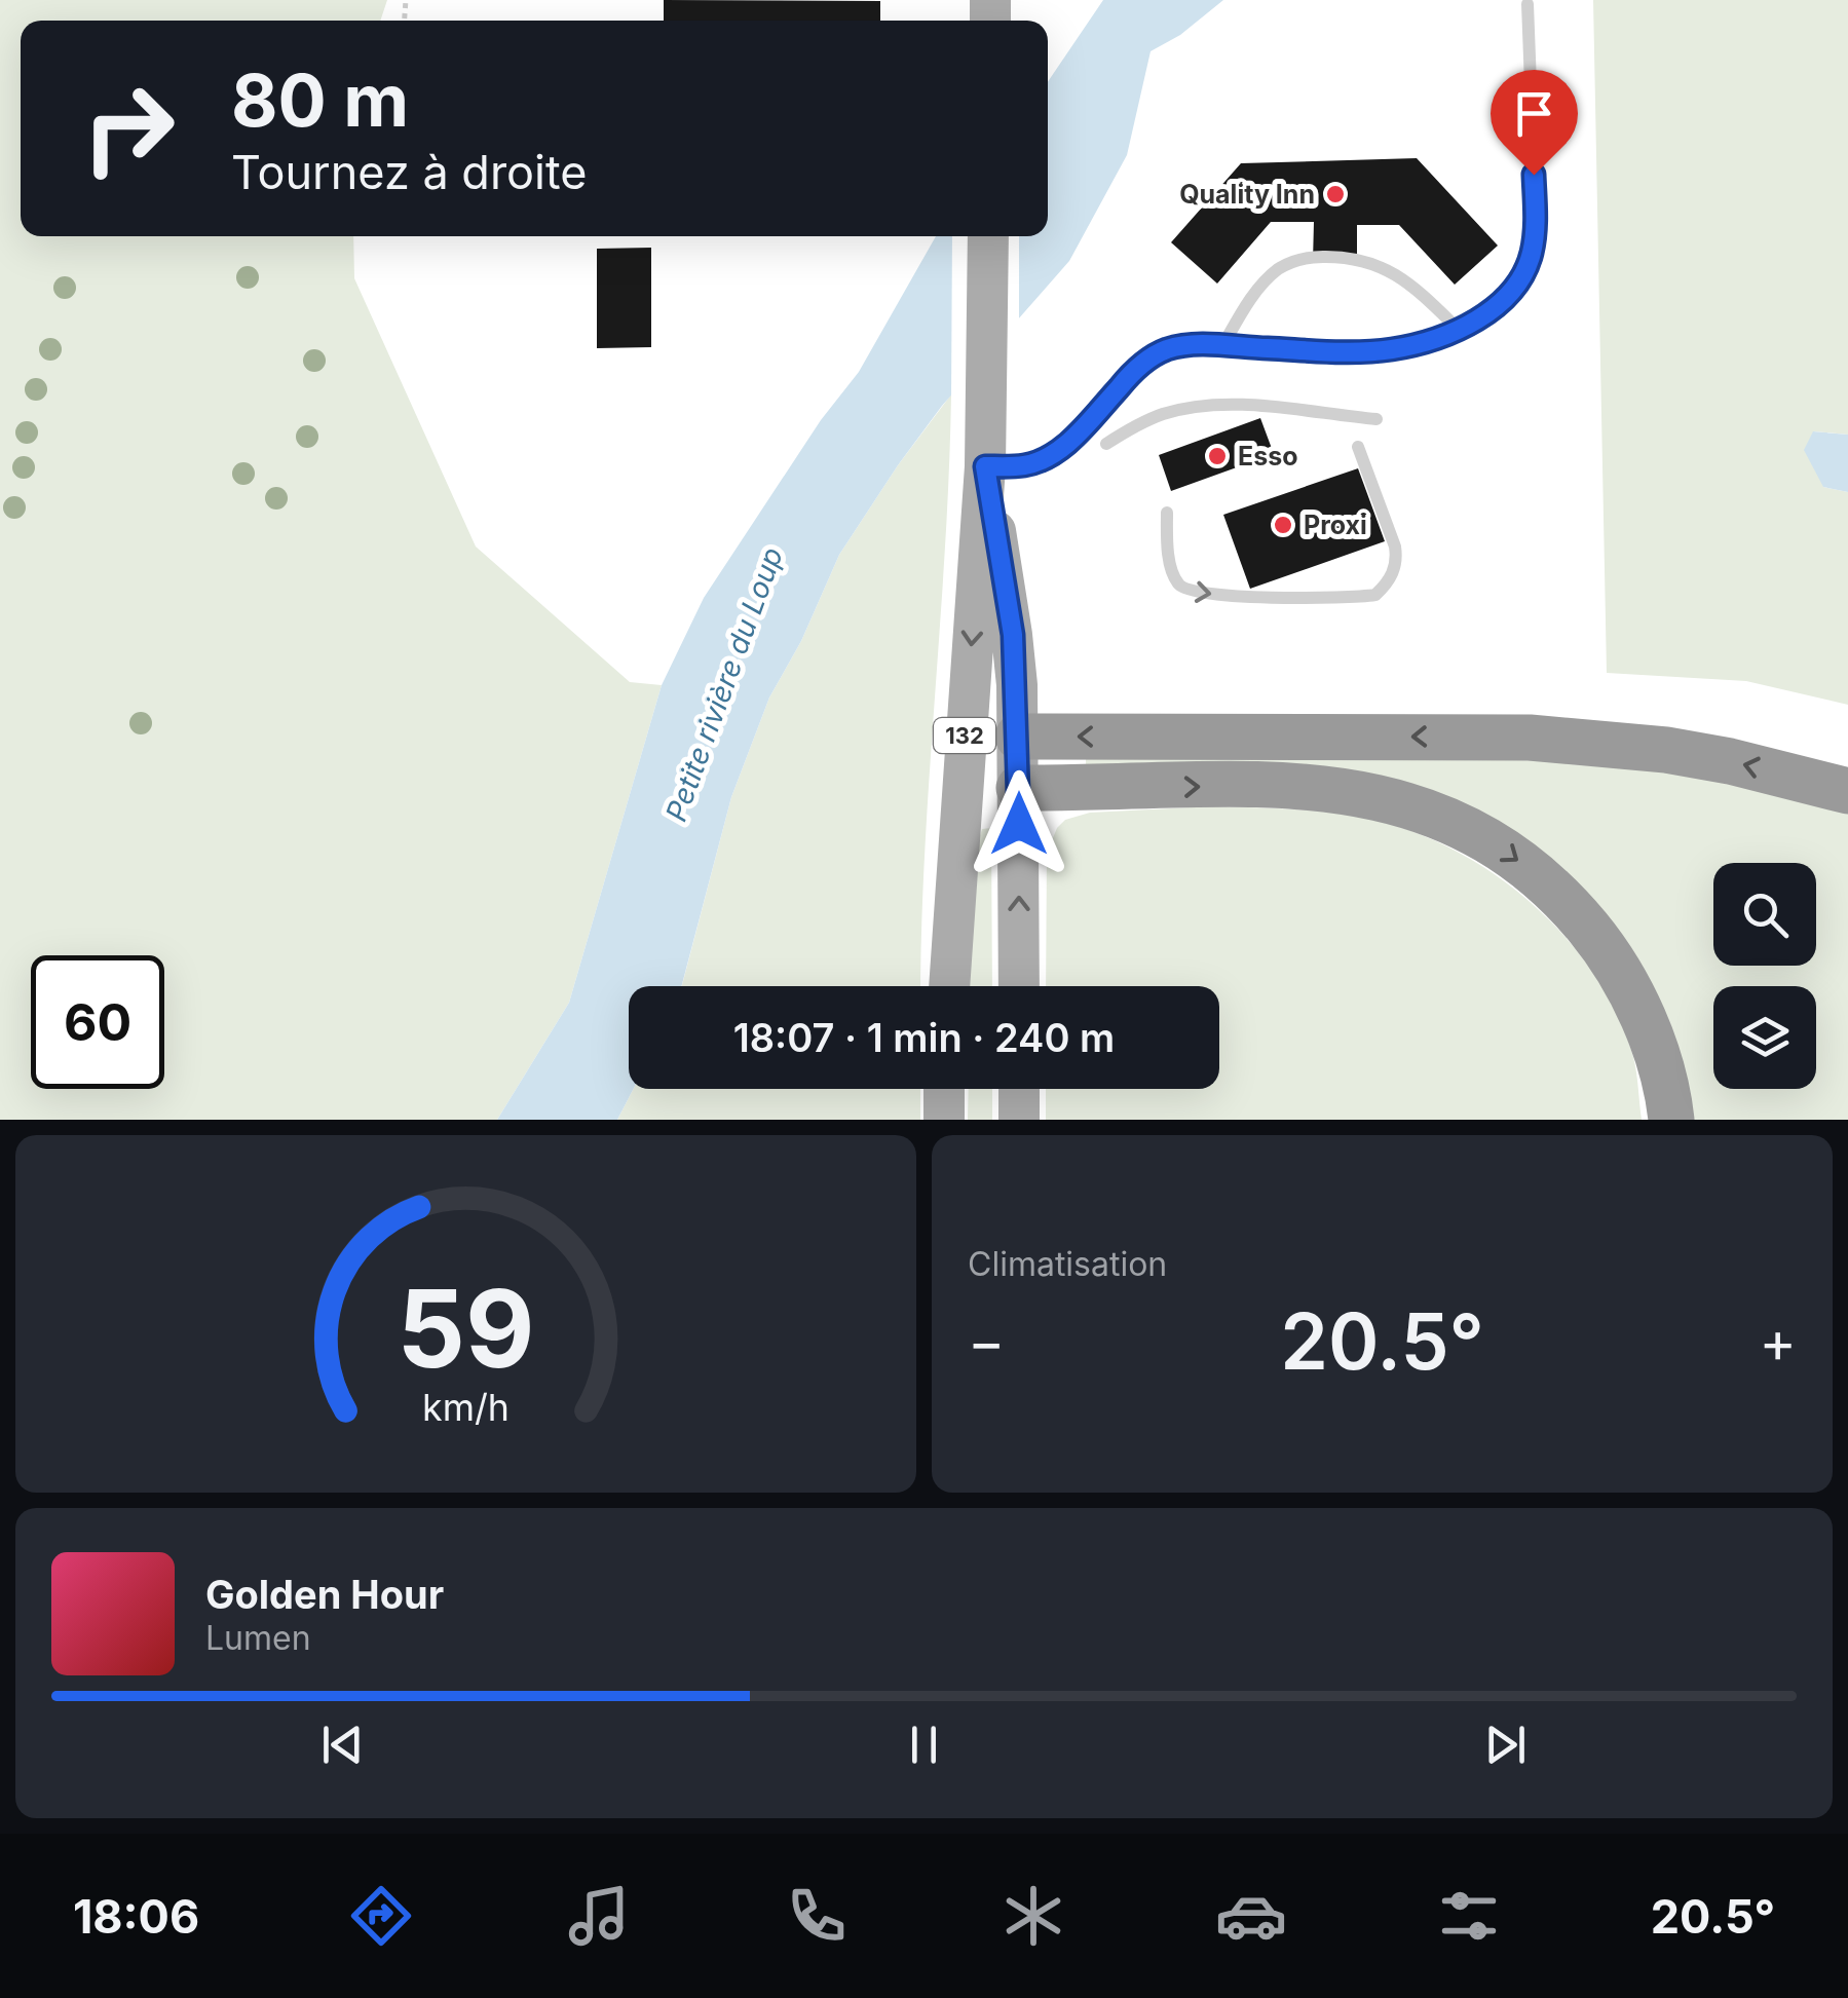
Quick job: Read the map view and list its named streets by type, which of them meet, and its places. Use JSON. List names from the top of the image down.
{
  "streets": {
    "main road": ["132"]
  },
  "water": ["Petite rivière du Loup"],
  "places": ["Quality Inn", "Esso", "Proxi"],
  "page": {
    "turn": ["80 m", "Tournez à droite"],
    "limit": "60",
    "trip": "18:07 · 1 min · 240 m",
    "tile": "Climatisation",
    "heat": ["−", "20.5°", "+"],
    "song": ["Golden Hour", "Lumen"],
    "tabs": ["18:06", "20.5°"],
    "gauge": ["59", "km/h"]
  }
}
